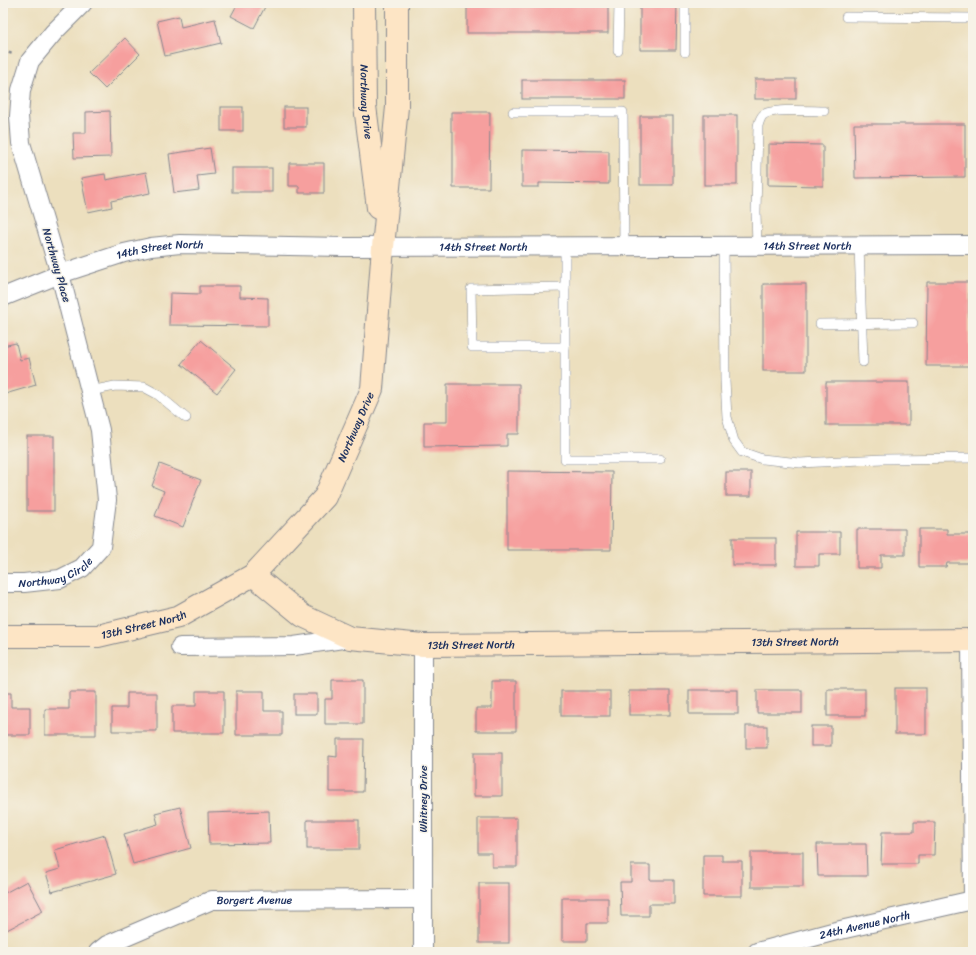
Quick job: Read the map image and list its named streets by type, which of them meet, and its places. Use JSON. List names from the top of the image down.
{
  "streets": {
    "street": [
      "Northway Drive",
      "14th Street North",
      "Northway Place",
      "Northway Circle",
      "13th Street North",
      "Whitney Drive",
      "Borgert Avenue",
      "24th Avenue North"
    ]
  },
  "crossings": [
    ["Northway Drive", "14th Street North"],
    ["Northway Drive", "13th Street North"],
    ["14th Street North", "Northway Place"],
    ["Northway Place", "Northway Circle"],
    ["13th Street North", "Whitney Drive"],
    ["Whitney Drive", "Borgert Avenue"]
  ]
}
